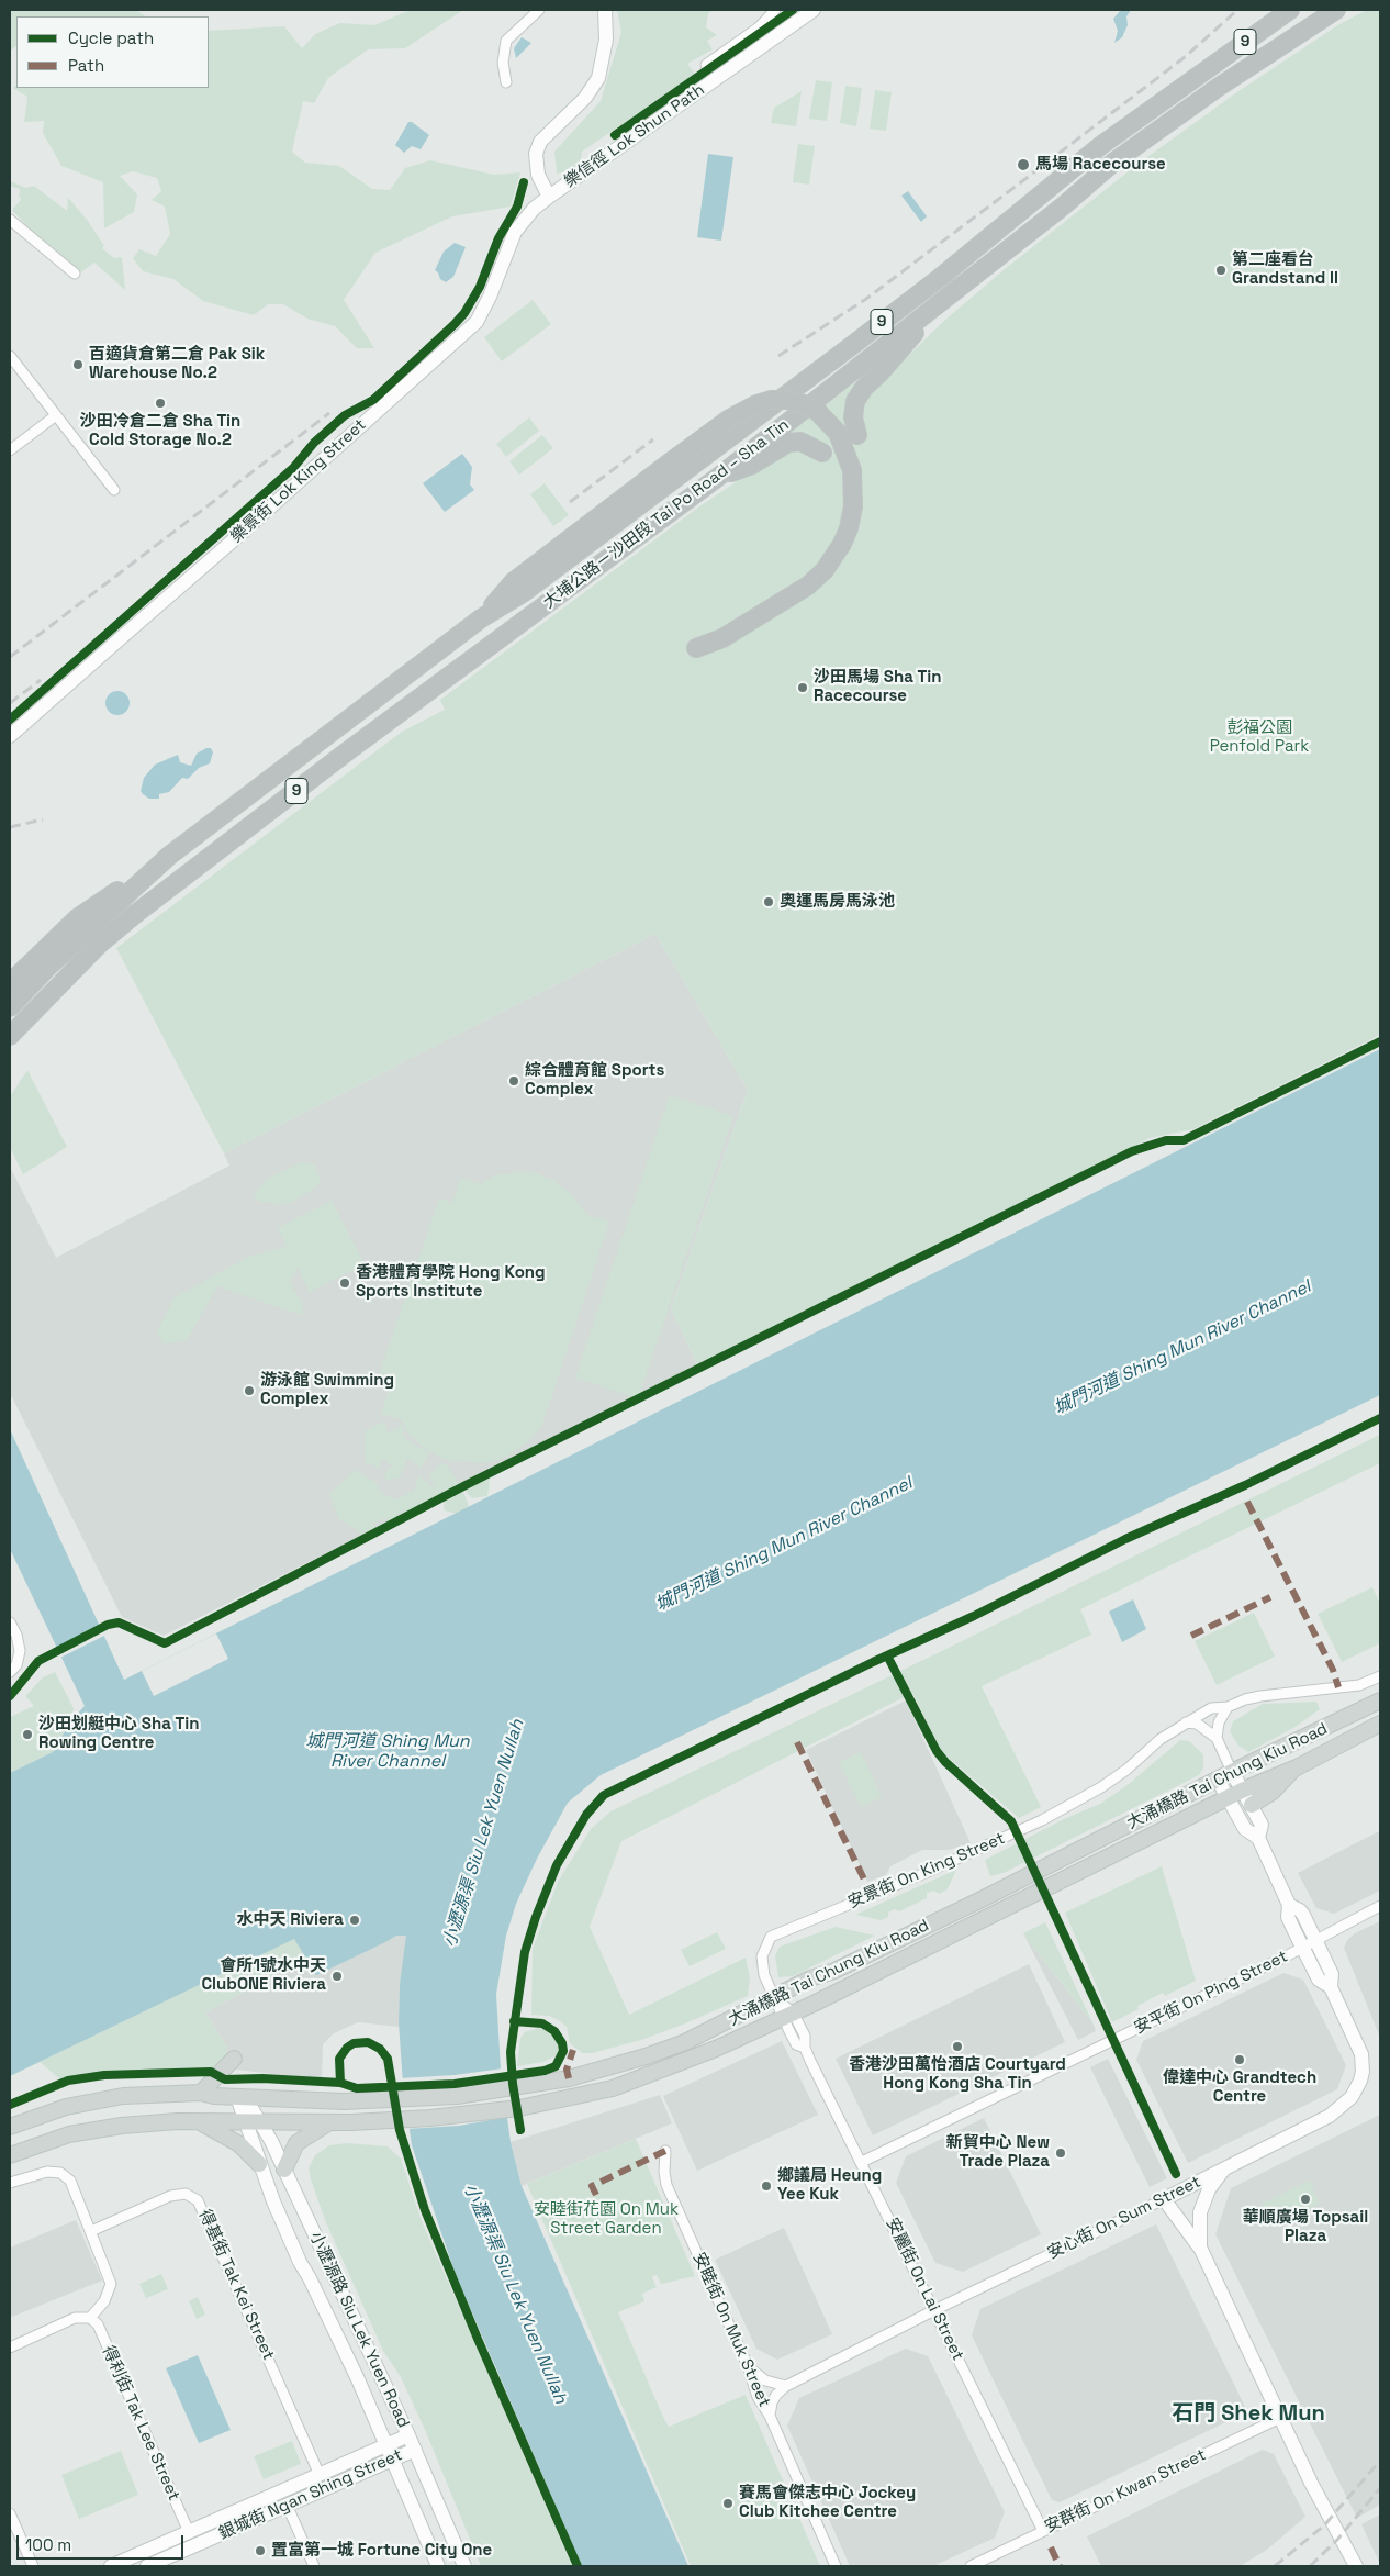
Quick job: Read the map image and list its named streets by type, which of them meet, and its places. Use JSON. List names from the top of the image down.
{
  "streets": {
    "highway": ["9", "大埔公路－沙田段 Tai Po Road – Sha Tin"],
    "main road": ["大涌橋路 Tai Chung Kiu Road"],
    "street": [
      "樂信徑 Lok Shun Path",
      "樂景街 Lok King Street",
      "安景街 On King Street",
      "安平街 On Ping Street",
      "安心街 On Sum Street",
      "得基街 Tak Kei Street",
      "安麗街 On Lai Street",
      "小瀝源路 Siu Lek Yuen Road",
      "安睦街 On Muk Street",
      "得利街 Tak Lee Street",
      "安群街 On Kwan Street",
      "銀城街 Ngan Shing Street"
    ]
  },
  "crossings": [
    ["樂信徑 Lok Shun Path", "樂景街 Lok King Street"],
    ["大涌橋路 Tai Chung Kiu Road", "安景街 On King Street"],
    ["大涌橋路 Tai Chung Kiu Road", "安心街 On Sum Street"],
    ["大涌橋路 Tai Chung Kiu Road", "安麗街 On Lai Street"],
    ["大涌橋路 Tai Chung Kiu Road", "小瀝源路 Siu Lek Yuen Road"],
    ["安景街 On King Street", "安麗街 On Lai Street"],
    ["安平街 On Ping Street", "安心街 On Sum Street"],
    ["安平街 On Ping Street", "安麗街 On Lai Street"],
    ["安心街 On Sum Street", "安麗街 On Lai Street"],
    ["安心街 On Sum Street", "安睦街 On Muk Street"],
    ["得基街 Tak Kei Street", "銀城街 Ngan Shing Street"],
    ["安麗街 On Lai Street", "安群街 On Kwan Street"],
    ["小瀝源路 Siu Lek Yuen Road", "銀城街 Ngan Shing Street"],
    ["得利街 Tak Lee Street", "銀城街 Ngan Shing Street"]
  ],
  "districts": ["石門 Shek Mun"],
  "water": ["城門河道 Shing Mun River Channel", "小瀝源渠 Siu Lek Yuen Nullah"],
  "parks": ["彭福公園 Penfold Park", "安睦街花園 On Muk Street Garden"],
  "places": [
    "馬場 Racecourse",
    "第二座看台 Grandstand II",
    "百適貨倉第二倉 Pak Sik Warehouse No.2",
    "沙田冷倉二倉 Sha Tin Cold Storage No.2",
    "沙田馬場 Sha Tin Racecourse",
    "奧運馬房馬泳池",
    "綜合體育館 Sports Complex",
    "香港體育學院 Hong Kong Sports Institute",
    "游泳館 Swimming Complex",
    "沙田划艇中心 Sha Tin Rowing Centre",
    "水中天 Riviera",
    "會所1號水中天 ClubONE Riviera",
    "香港沙田萬怡酒店 Courtyard Hong Kong Sha Tin",
    "偉達中心 Grandtech Centre",
    "新貿中心 New Trade Plaza",
    "鄉議局 Heung Yee Kuk",
    "華順廣場 Topsail Plaza",
    "賽馬會傑志中心 Jockey Club Kitchee Centre",
    "置富第一城 Fortune City One"
  ],
  "legend": ["Cycle path", "Path"],
  "scale_bar": "100 m"
}
